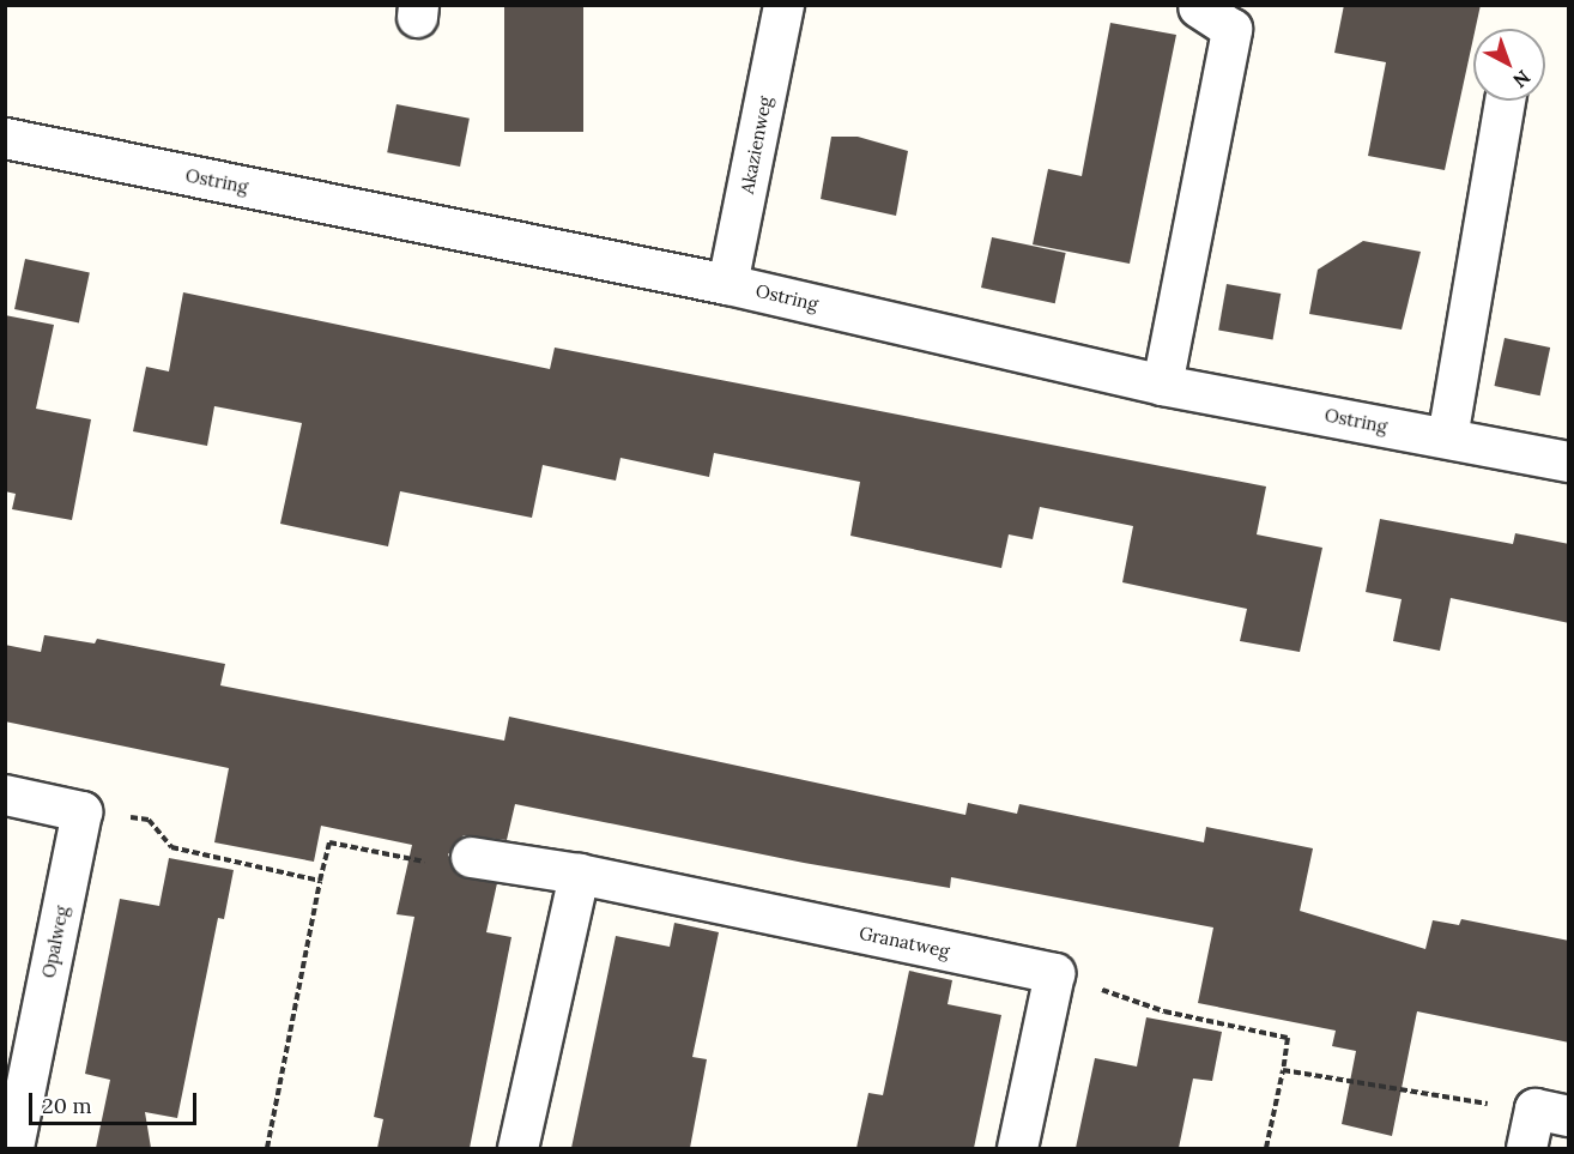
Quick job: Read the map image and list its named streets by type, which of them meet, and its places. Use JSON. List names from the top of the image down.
{
  "streets": {
    "street": [
      "Akazienweg",
      "Ostring",
      "Opalweg",
      "Granatweg"
    ]
  },
  "crossings": [
    ["Akazienweg", "Ostring"]
  ],
  "scale_bar": "20 m",
  "north": "bottom right"
}
